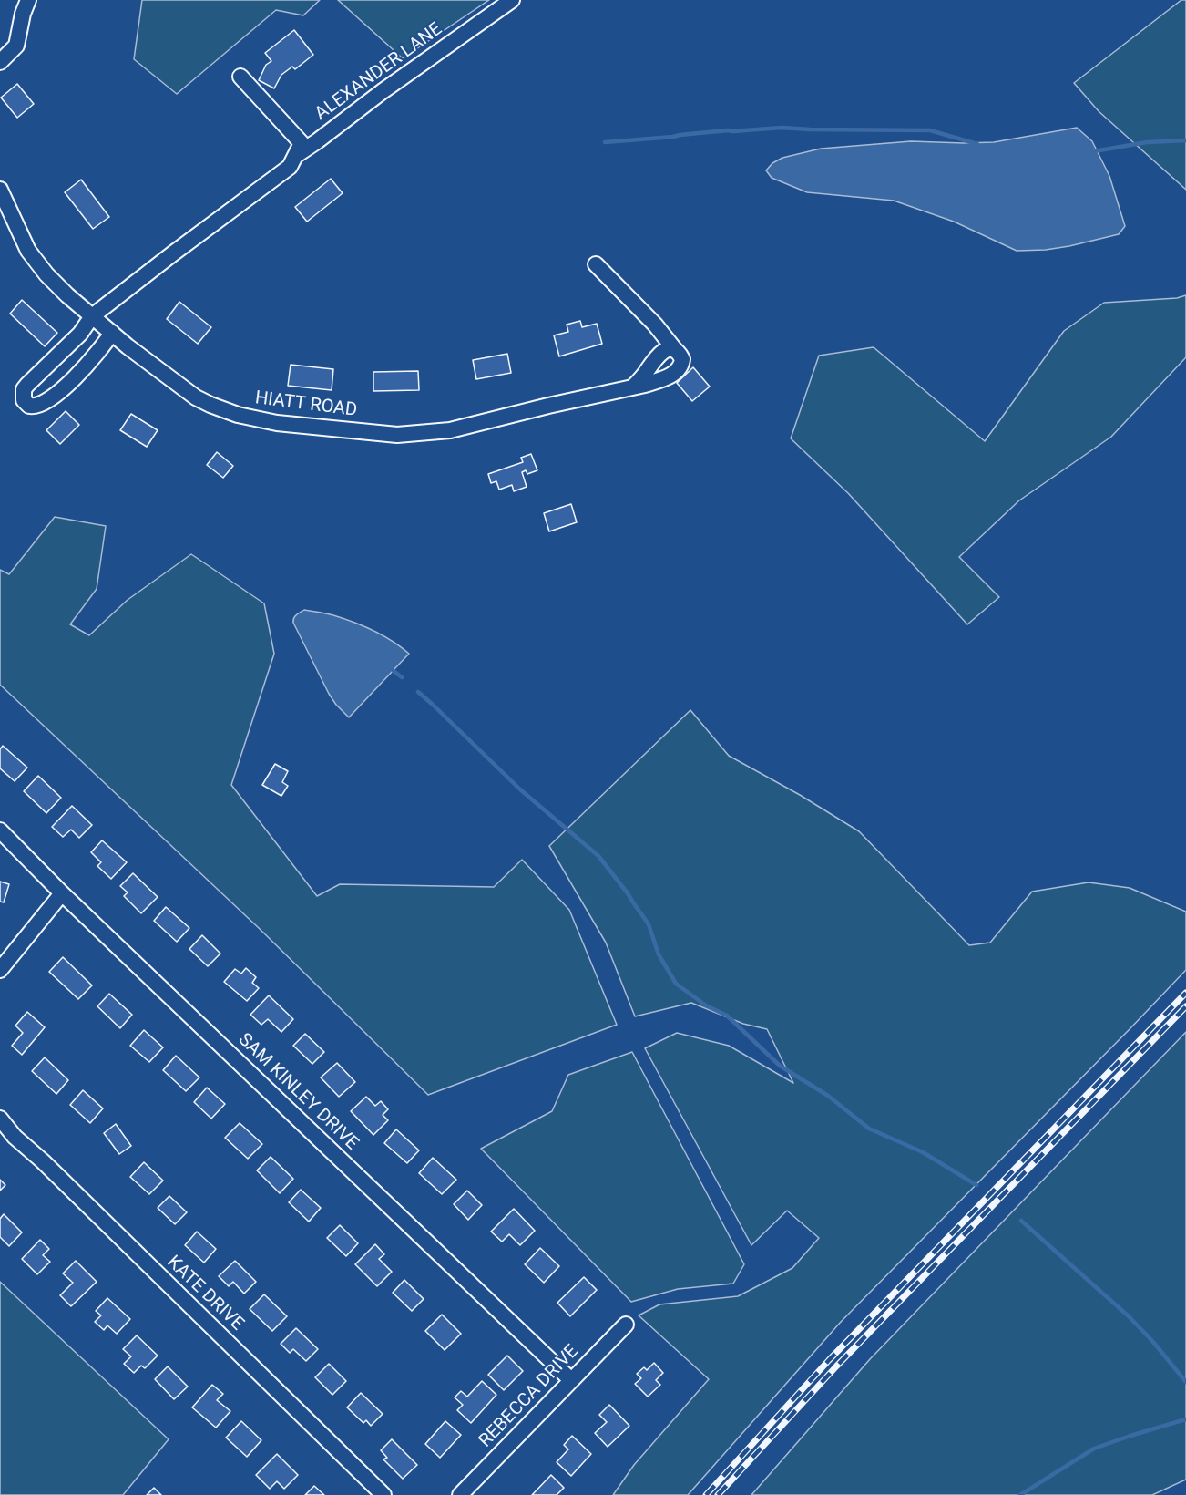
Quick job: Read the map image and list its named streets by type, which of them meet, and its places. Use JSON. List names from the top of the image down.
{
  "streets": {
    "street": [
      "ALEXANDER LANE",
      "HIATT ROAD",
      "SAM KINLEY DRIVE",
      "KATE DRIVE",
      "REBECCA DRIVE"
    ]
  },
  "crossings": [
    ["ALEXANDER LANE", "HIATT ROAD"],
    ["SAM KINLEY DRIVE", "REBECCA DRIVE"]
  ]
}
